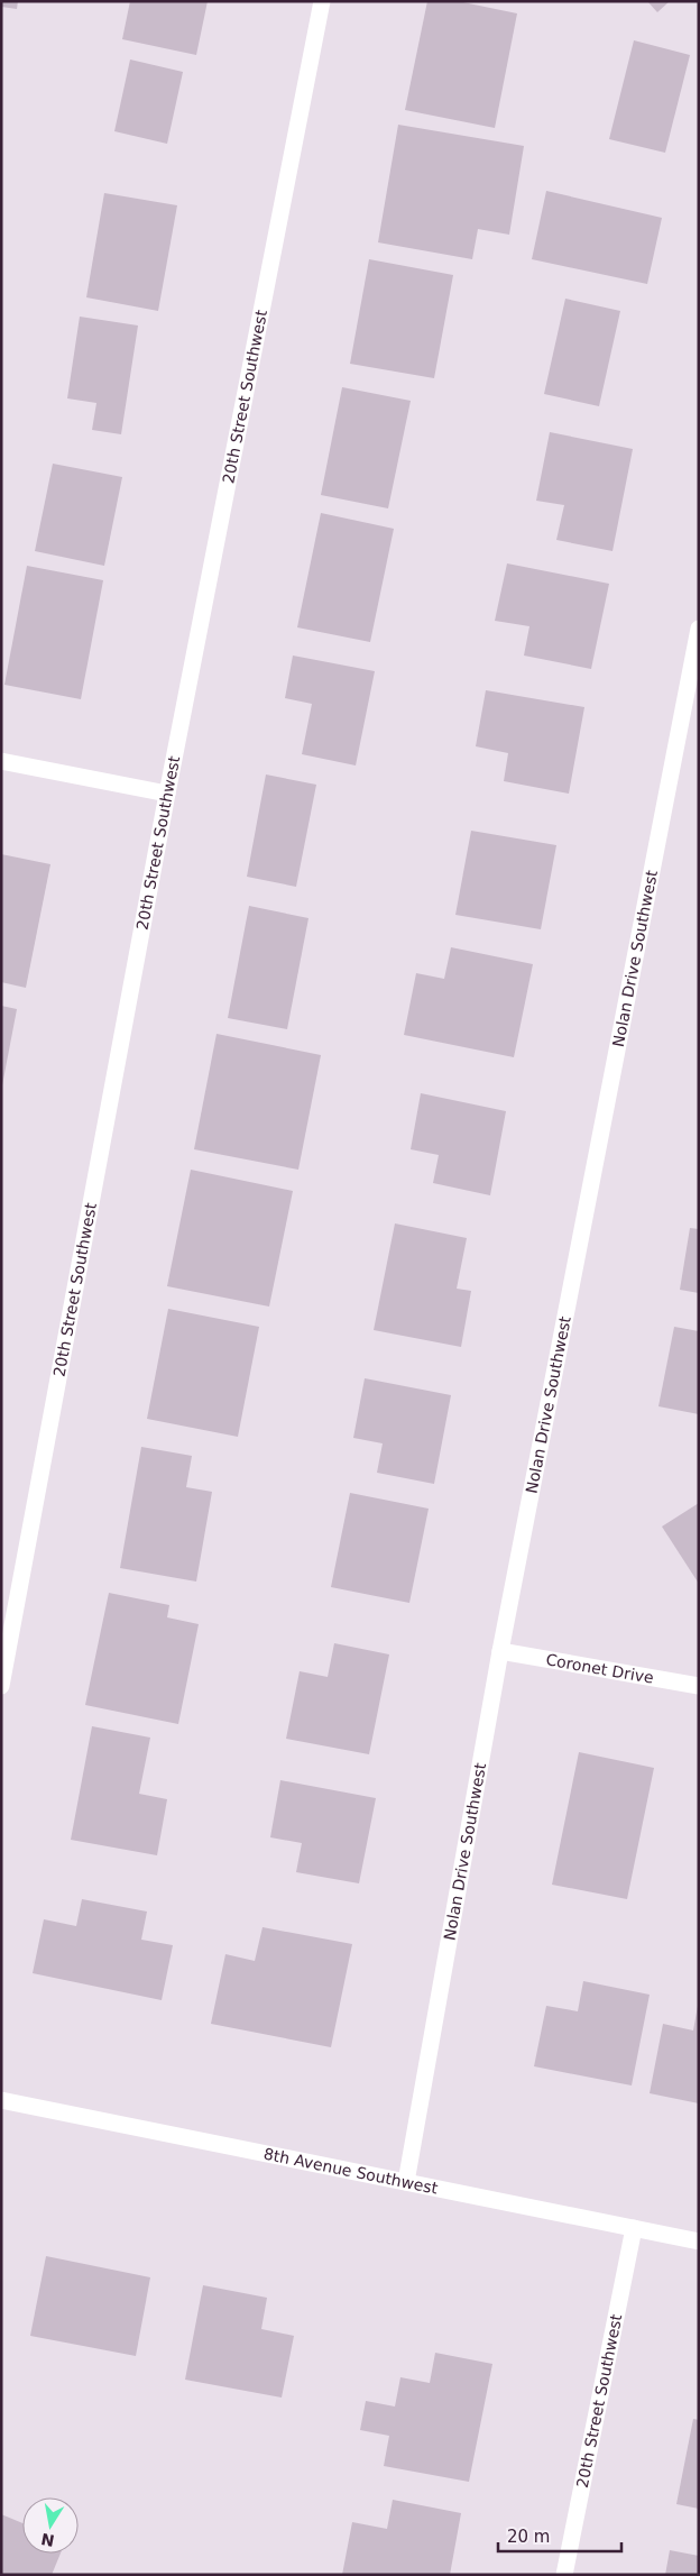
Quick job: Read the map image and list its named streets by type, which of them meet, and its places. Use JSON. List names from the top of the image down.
{
  "streets": {
    "street": [
      "20th Street Southwest",
      "Nolan Drive Southwest",
      "Coronet Drive",
      "8th Avenue Southwest"
    ]
  },
  "crossings": [
    ["20th Street Southwest", "8th Avenue Southwest"],
    ["Nolan Drive Southwest", "Coronet Drive"],
    ["Nolan Drive Southwest", "8th Avenue Southwest"]
  ],
  "scale_bar": "20 m",
  "north": "bottom"
}
